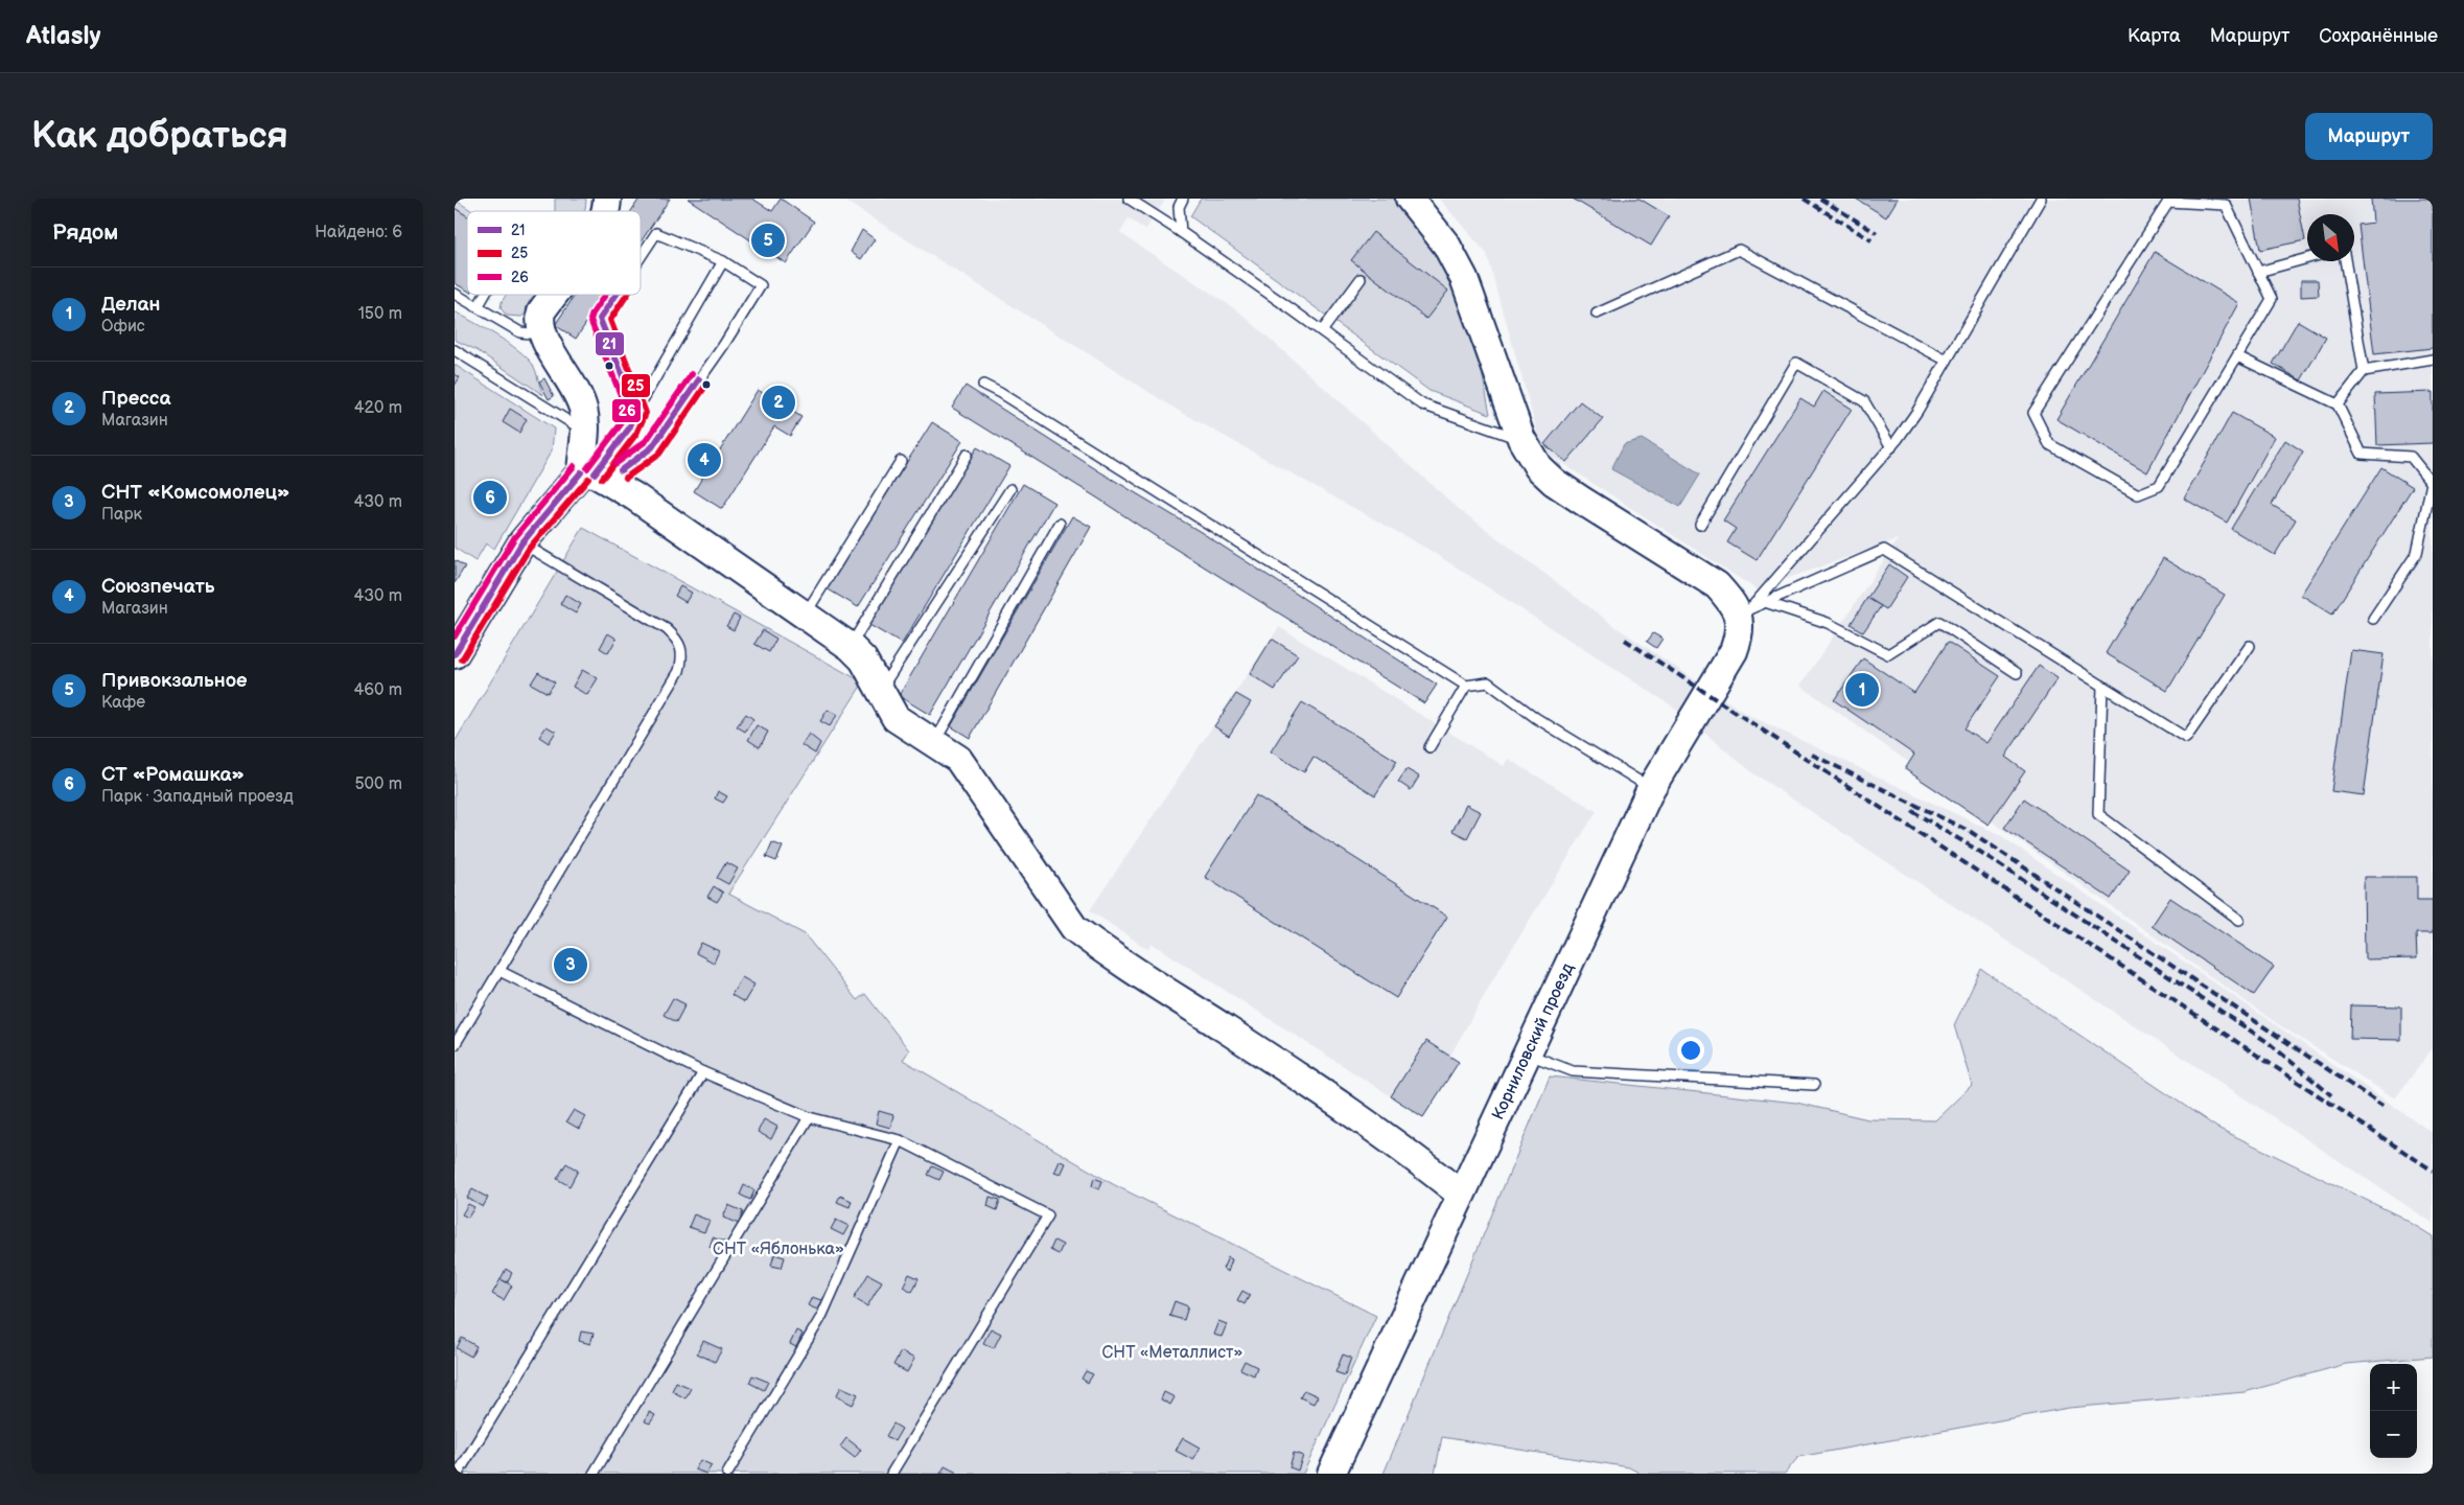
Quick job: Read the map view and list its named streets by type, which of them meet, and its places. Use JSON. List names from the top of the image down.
{
  "streets": {
    "street": ["Корниловский проезд"]
  },
  "parks": ["СНТ «Яблонька»", "СНТ «Металлист»"],
  "lines": ["transit line 21", "transit line 25", "transit line 26"],
  "legend": ["21", "25", "26"],
  "north": "bottom right",
  "page": {
    "header": "Atlasly",
    "nav": ["Карта", "Маршрут", "Сохранённые"],
    "buttons": "Маршрут",
    "title": "Как добраться",
    "heading": ["Рядом", "Найдено: 6"],
    "pins": [
      "5",
      "2",
      "4",
      "6",
      "1",
      "3"
    ],
    "list": [
      {
        "mark": "1",
        "name": "Делан",
        "note": "Офис",
        "value": "150 m"
      },
      {
        "mark": "2",
        "name": "Пресса",
        "note": "Магазин",
        "value": "420 m"
      },
      {
        "mark": "3",
        "name": "СНТ «Комсомолец»",
        "note": "Парк",
        "value": "430 m"
      },
      {
        "mark": "4",
        "name": "Союзпечать",
        "note": "Магазин",
        "value": "430 m"
      },
      {
        "mark": "5",
        "name": "Привокзальное",
        "note": "Кафе",
        "value": "460 m"
      },
      {
        "mark": "6",
        "name": "СТ «Ромашка»",
        "note": "Парк · Западный проезд",
        "value": "500 m"
      }
    ],
    "map_buttons": ["+", "−"]
  }
}
